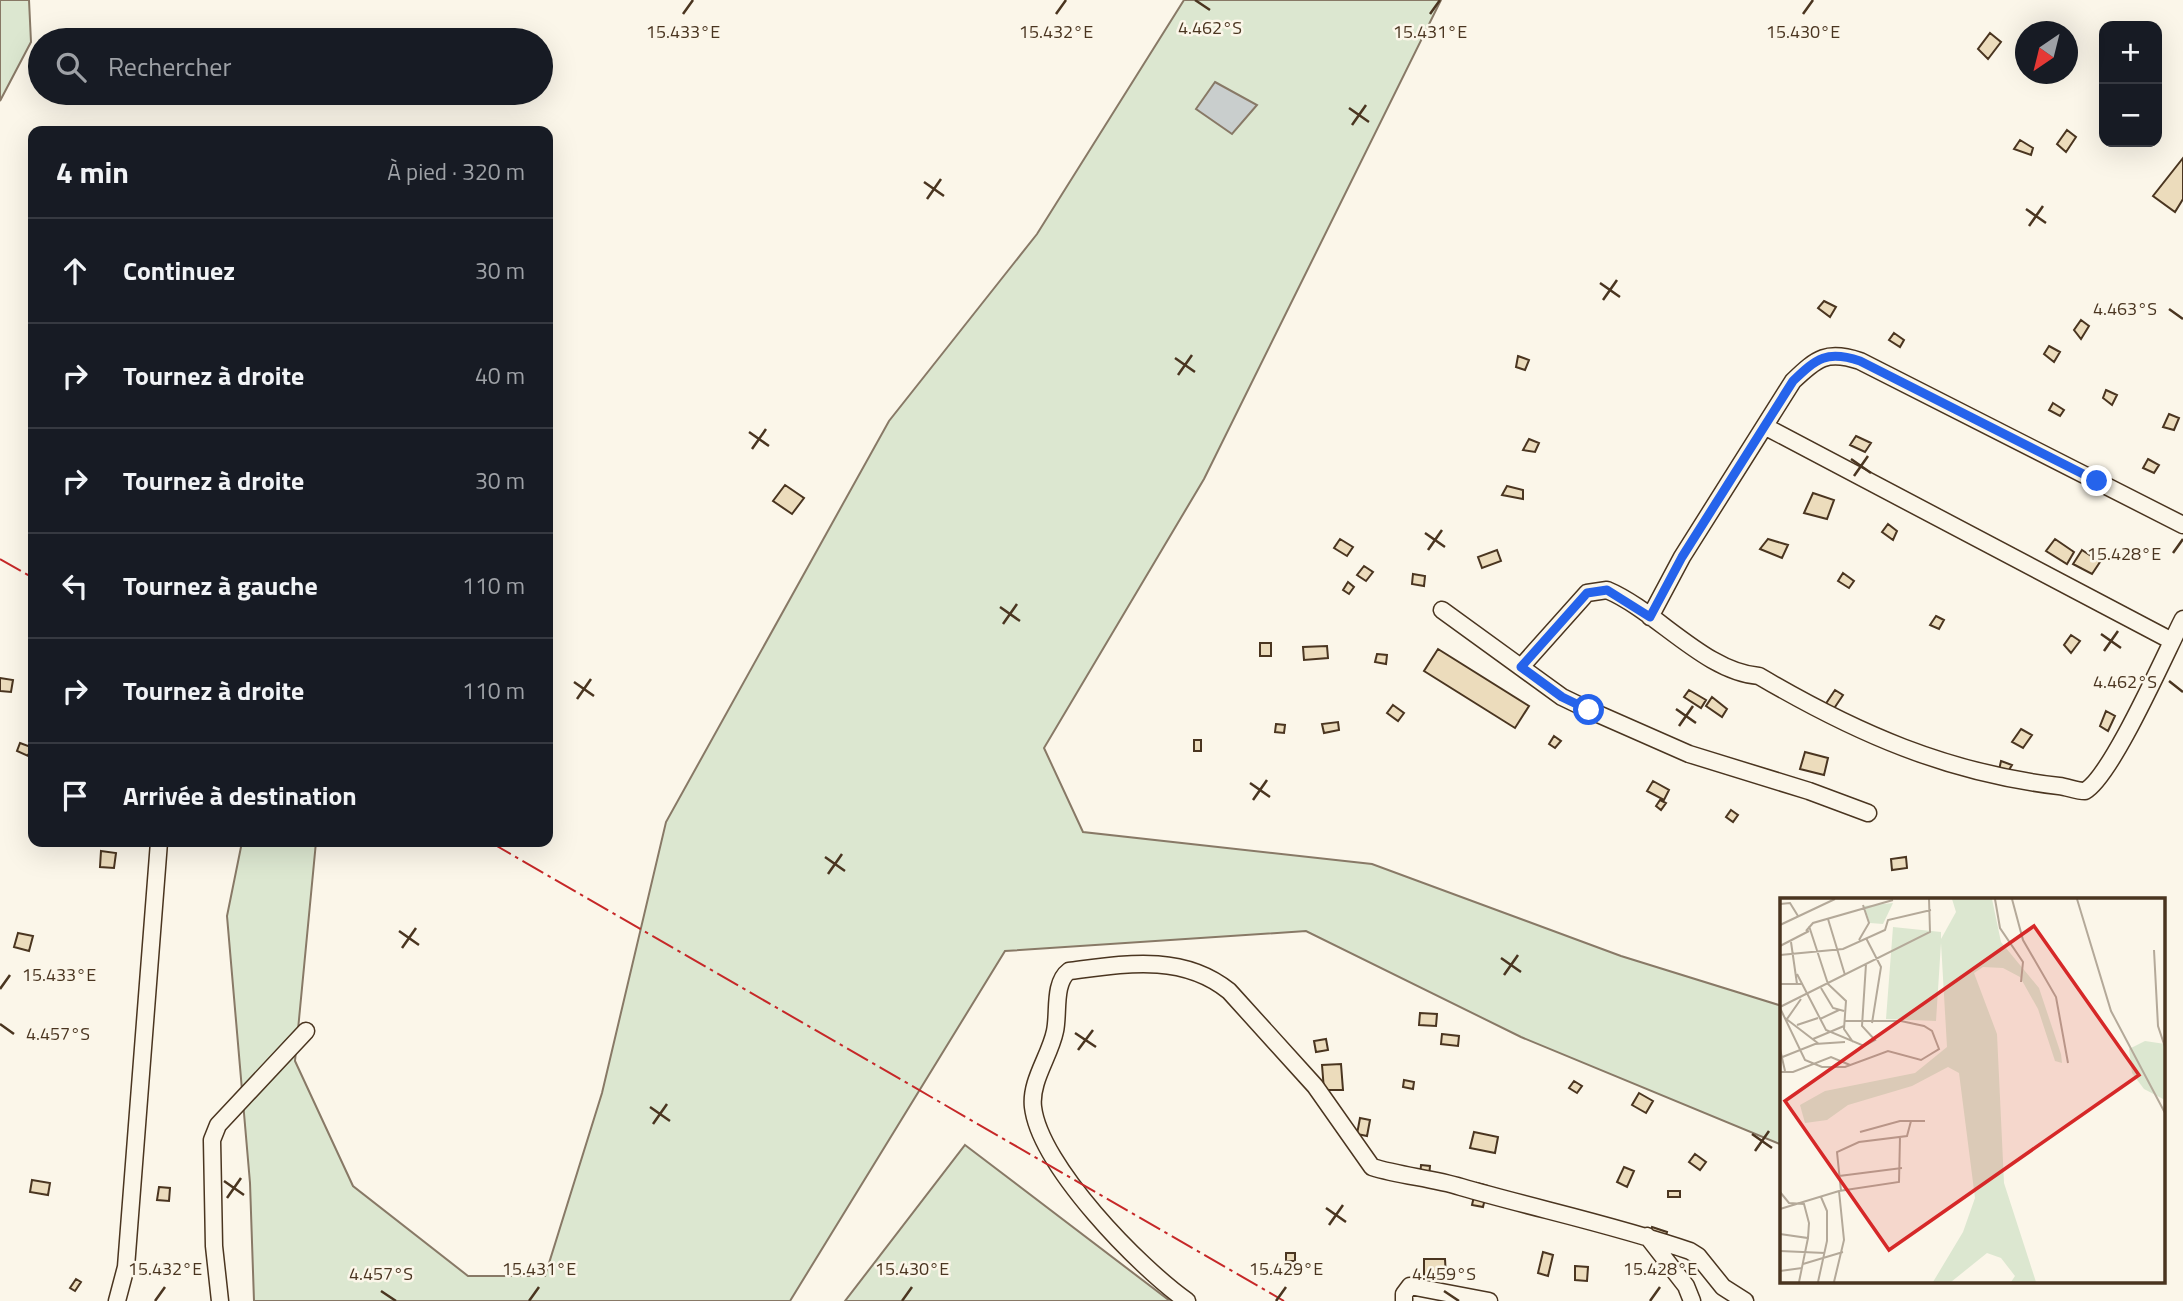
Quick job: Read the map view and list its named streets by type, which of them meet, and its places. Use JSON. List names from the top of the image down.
{
  "north": "bottom left",
  "page": {
    "map_buttons": ["+", "−"],
    "search": "Rechercher",
    "heading": ["4 min", "À pied · 320 m"],
    "list": [
      ["Continuez", "30 m"],
      ["Tournez à droite", "40 m"],
      ["Tournez à droite", "30 m"],
      ["Tournez à gauche", "110 m"],
      ["Tournez à droite", "110 m"],
      "Arrivée à destination"
    ]
  },
  "coordinates": [
    "4.462°S",
    "15.433°E",
    "15.432°E",
    "15.431°E",
    "15.430°E",
    "4.463°S",
    "15.428°E",
    "4.457°S",
    "15.429°E",
    "4.459°S"
  ]
}
